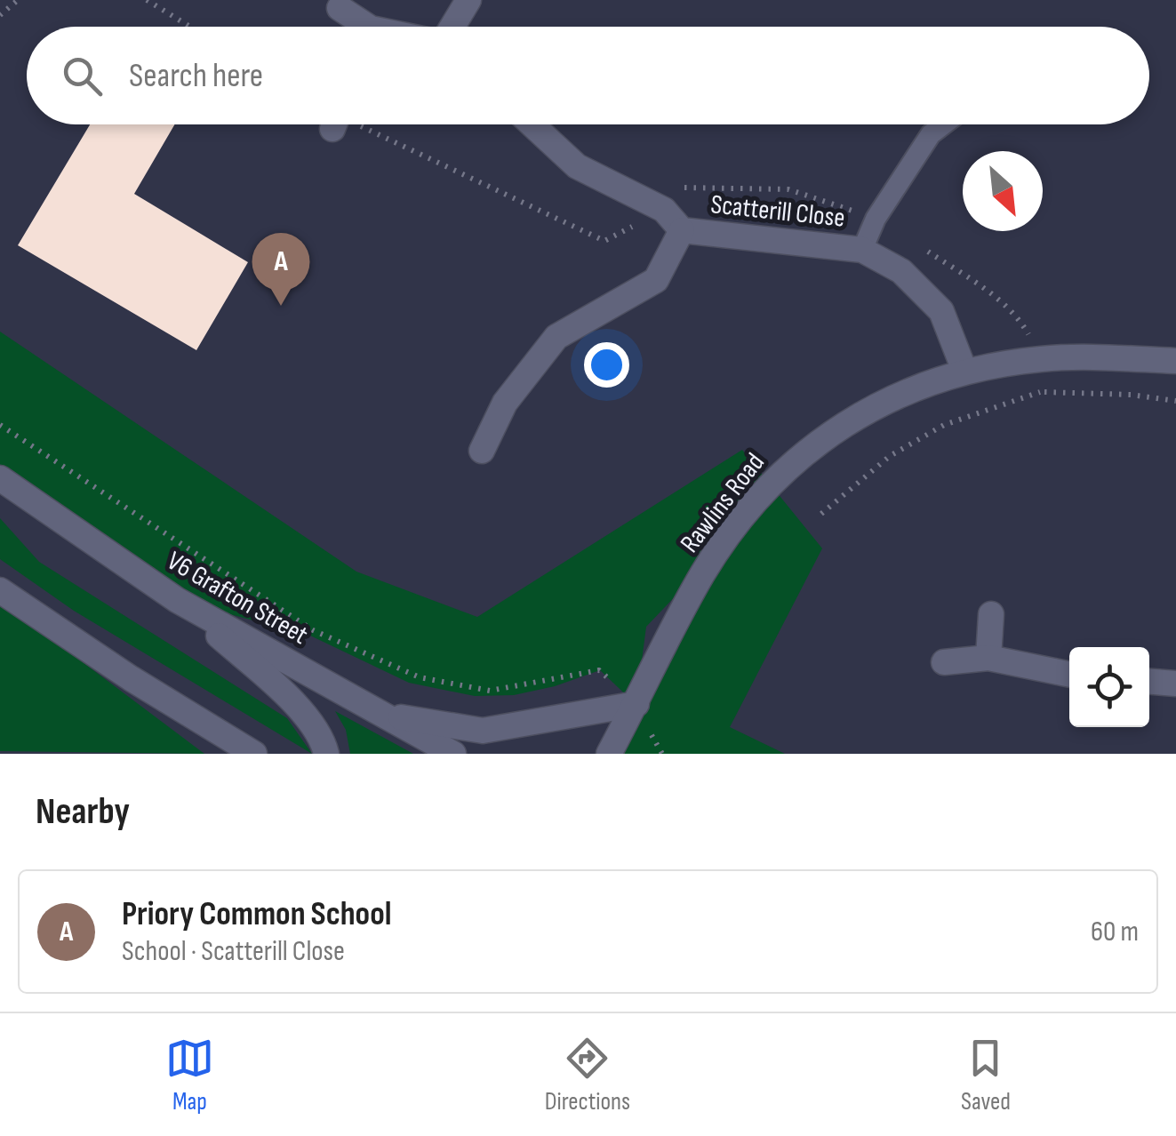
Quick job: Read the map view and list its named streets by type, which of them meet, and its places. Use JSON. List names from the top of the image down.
{
  "streets": {
    "street": ["Scatterill Close", "Rawlins Road", "V6 Grafton Street"]
  },
  "crossings": [
    ["Scatterill Close", "Rawlins Road"]
  ],
  "north": "bottom right",
  "page": {
    "search": "Search here",
    "pins": "A",
    "heading": "Nearby",
    "list": [
      {
        "mark": "A",
        "name": "Priory Common School",
        "note": "School · Scatterill Close",
        "value": "60 m"
      }
    ],
    "nav": ["Map", "Directions", "Saved"]
  }
}
